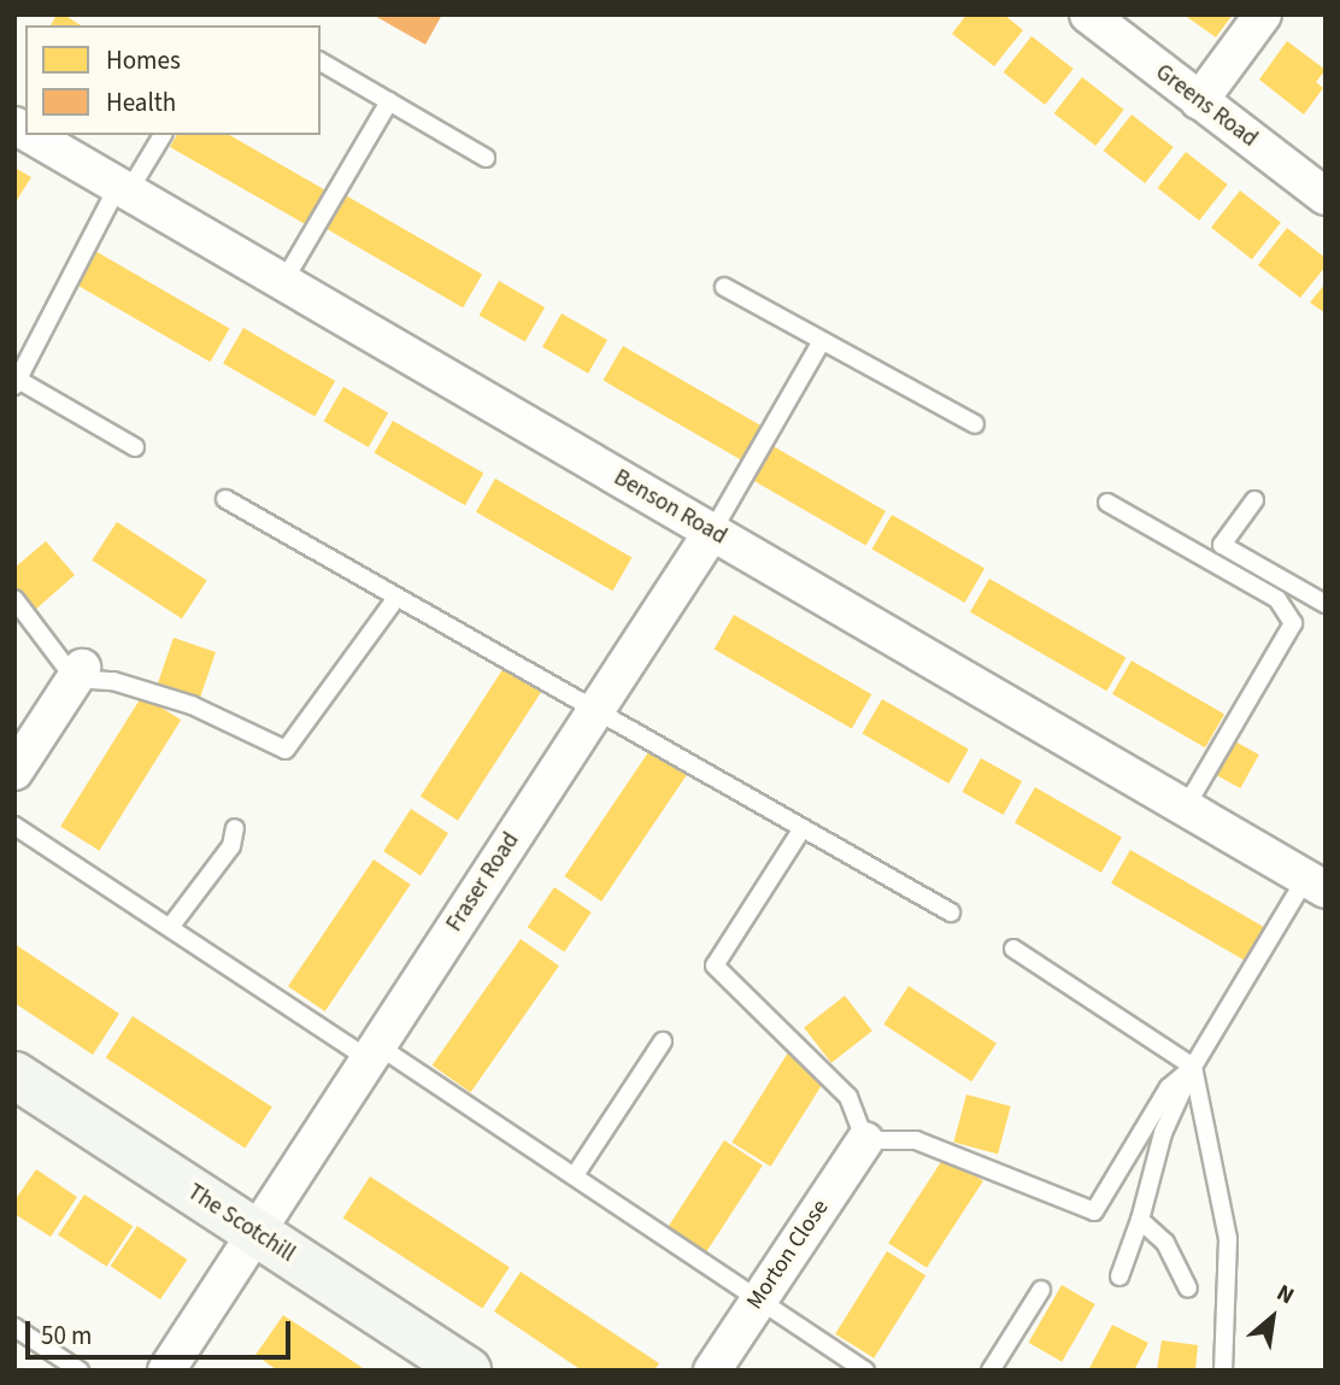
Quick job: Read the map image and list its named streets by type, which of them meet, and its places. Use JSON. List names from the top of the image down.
{
  "streets": {
    "street": [
      "Greens Road",
      "Benson Road",
      "Fraser Road",
      "The Scotchill",
      "Morton Close"
    ]
  },
  "crossings": [
    ["Benson Road", "Fraser Road"],
    ["Fraser Road", "The Scotchill"]
  ],
  "legend": ["Homes", "Health"],
  "scale_bar": "50 m",
  "north": "top right"
}
